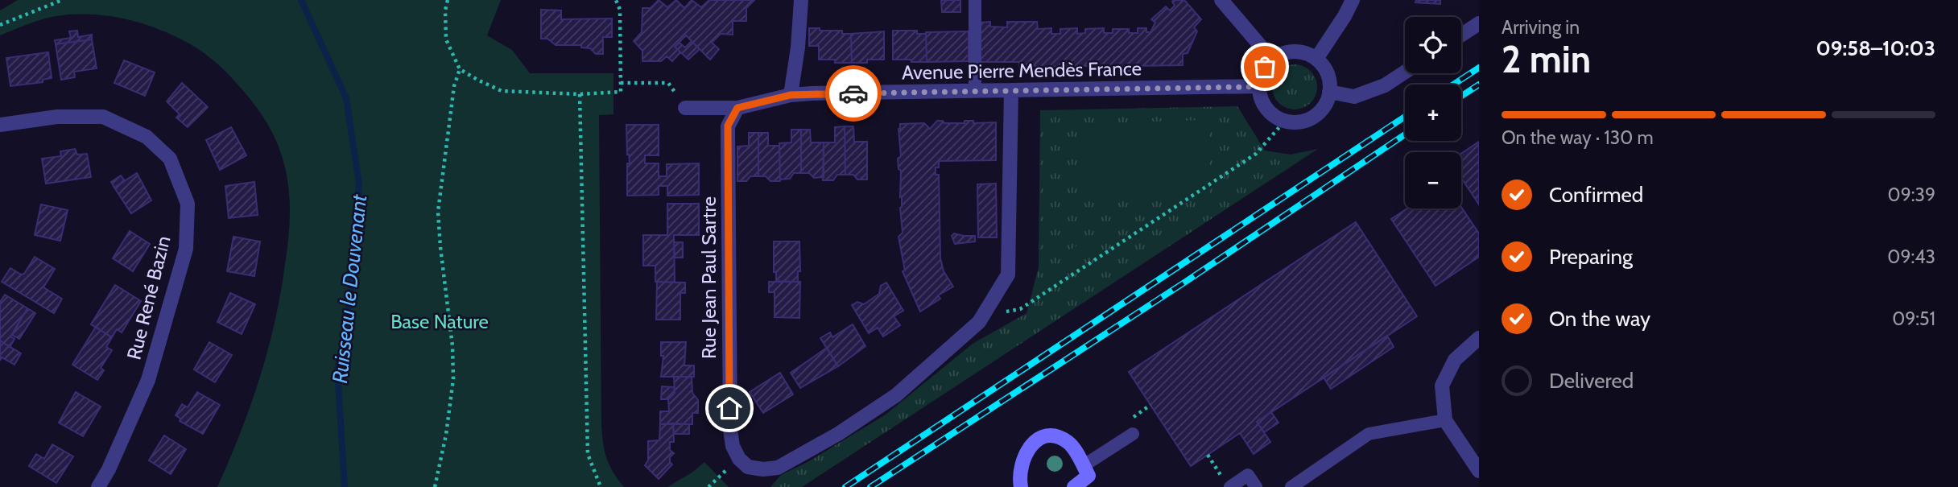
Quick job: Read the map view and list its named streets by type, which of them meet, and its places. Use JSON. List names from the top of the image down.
{
  "streets": {
    "street": ["Avenue Pierre Mendès France", "Rue Jean Paul Sartre", "Rue René Bazin"]
  },
  "crossings": [
    ["Avenue Pierre Mendès France", "Rue Jean Paul Sartre"]
  ],
  "water": ["Ruisseau le Douvenant"],
  "parks": ["Base Nature"],
  "page": {
    "heading": ["2 min", "Arriving in", "09:58–10:03"],
    "map_buttons": ["+", "−"],
    "bar": "On the way · 130 m",
    "list": [
      ["Confirmed", "09:39"],
      ["Preparing", "09:43"],
      ["On the way", "09:51"],
      "Delivered"
    ]
  }
}
